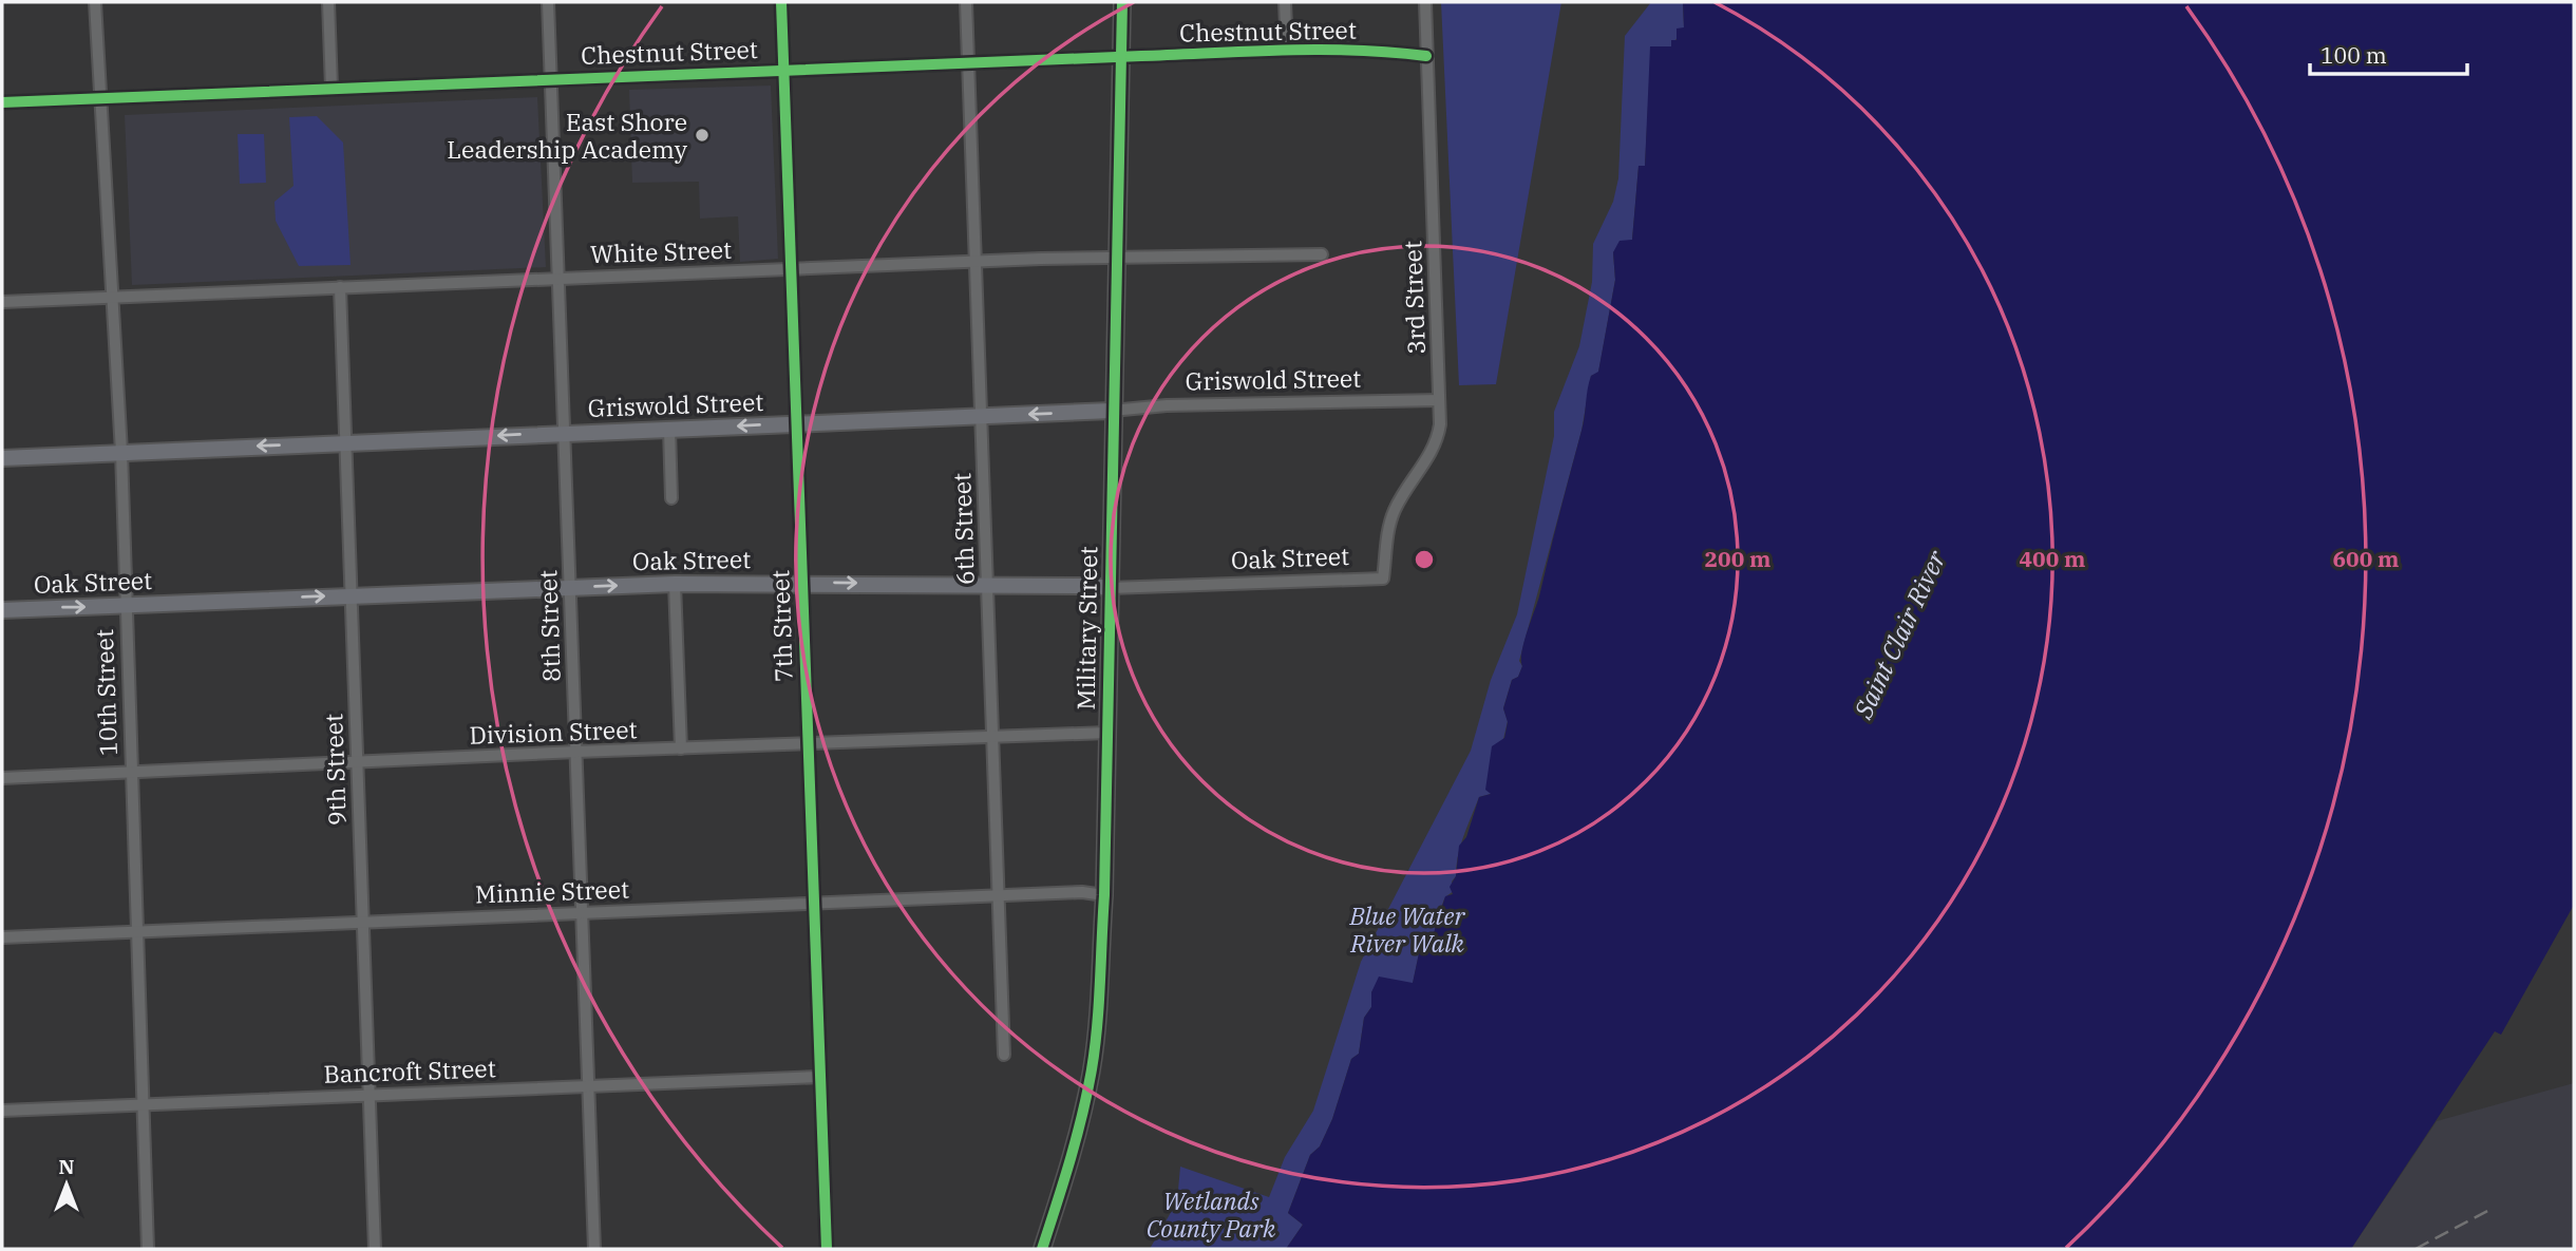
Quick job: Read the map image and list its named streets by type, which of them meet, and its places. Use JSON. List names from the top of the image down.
{
  "streets": {
    "main road": ["Griswold Street", "Oak Street", "Military Street"],
    "street": [
      "Chestnut Street",
      "White Street",
      "3rd Street",
      "6th Street",
      "8th Street",
      "7th Street",
      "10th Street",
      "Division Street",
      "9th Street",
      "Minnie Street",
      "Bancroft Street"
    ]
  },
  "crossings": [
    ["Chestnut Street", "3rd Street"],
    ["Chestnut Street", "6th Street"],
    ["Chestnut Street", "8th Street"],
    ["Chestnut Street", "7th Street"],
    ["Chestnut Street", "Military Street"],
    ["Chestnut Street", "10th Street"],
    ["White Street", "6th Street"],
    ["White Street", "8th Street"],
    ["White Street", "7th Street"],
    ["White Street", "Military Street"],
    ["White Street", "10th Street"],
    ["White Street", "9th Street"],
    ["3rd Street", "Griswold Street"],
    ["3rd Street", "Oak Street"],
    ["Griswold Street", "6th Street"],
    ["Griswold Street", "8th Street"],
    ["Griswold Street", "7th Street"],
    ["Griswold Street", "Military Street"],
    ["Griswold Street", "10th Street"],
    ["Griswold Street", "9th Street"],
    ["6th Street", "Oak Street"],
    ["6th Street", "Division Street"],
    ["6th Street", "Minnie Street"],
    ["Oak Street", "8th Street"],
    ["Oak Street", "7th Street"],
    ["Oak Street", "Military Street"],
    ["Oak Street", "10th Street"],
    ["Oak Street", "9th Street"],
    ["8th Street", "Division Street"],
    ["8th Street", "Minnie Street"],
    ["8th Street", "Bancroft Street"],
    ["7th Street", "Division Street"],
    ["7th Street", "Minnie Street"],
    ["7th Street", "Bancroft Street"],
    ["Military Street", "Division Street"],
    ["Military Street", "Minnie Street"],
    ["10th Street", "Division Street"],
    ["10th Street", "Minnie Street"],
    ["10th Street", "Bancroft Street"],
    ["Division Street", "9th Street"],
    ["9th Street", "Minnie Street"],
    ["9th Street", "Bancroft Street"]
  ],
  "one_way": ["Griswold Street", "Oak Street"],
  "water": ["Saint Clair River"],
  "parks": ["Blue Water River Walk", "Wetlands County Park"],
  "places": ["East Shore Leadership Academy"],
  "scale_bar": "100 m",
  "north": "top",
  "rings": ["200 m", "400 m", "600 m"]
}
